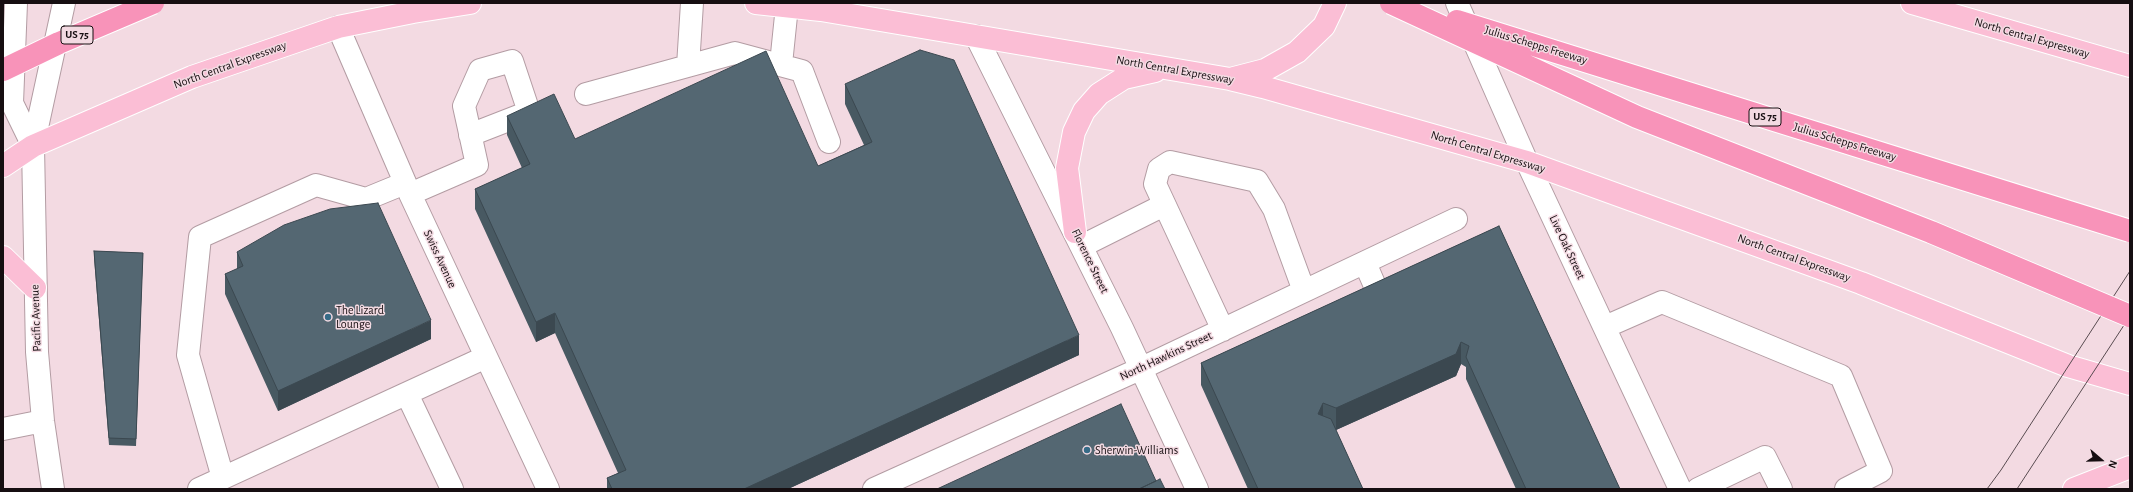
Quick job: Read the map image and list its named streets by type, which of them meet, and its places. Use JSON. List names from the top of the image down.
{
  "streets": {
    "highway": ["US 75", "Julius Schepps Freeway"],
    "main road": ["North Central Expressway"],
    "street": [
      "Live Oak Street",
      "Swiss Avenue",
      "Florence Street",
      "Pacific Avenue",
      "North Hawkins Street"
    ]
  },
  "crossings": [
    ["North Central Expressway", "Live Oak Street"],
    ["North Central Expressway", "Swiss Avenue"],
    ["North Central Expressway", "Florence Street"],
    ["North Central Expressway", "Pacific Avenue"],
    ["Florence Street", "North Hawkins Street"]
  ],
  "places": ["The Lizard Lounge", "Sherwin-Williams"],
  "north": "right"
}
